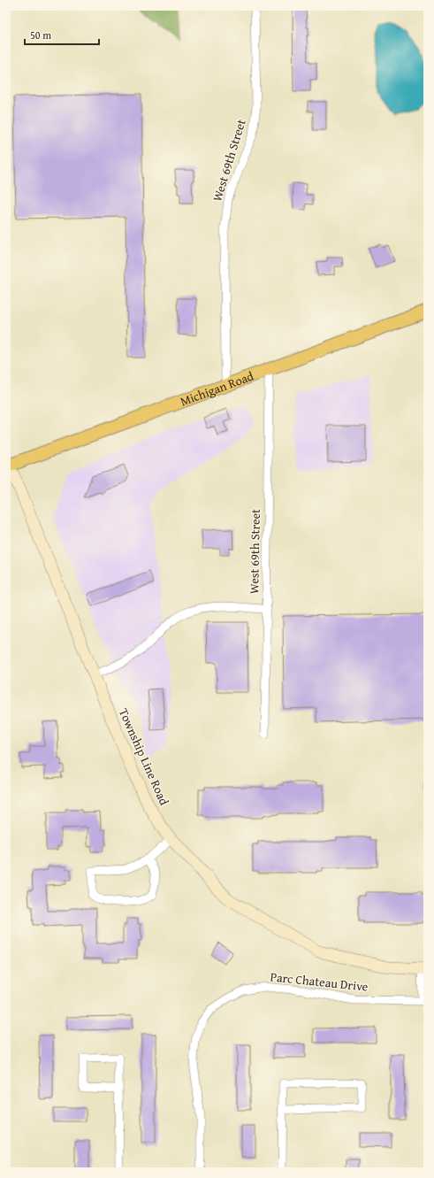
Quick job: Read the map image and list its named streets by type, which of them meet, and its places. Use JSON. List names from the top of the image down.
{
  "streets": {
    "main road": ["Michigan Road", "Township Line Road"],
    "street": ["West 69th Street", "Parc Chateau Drive"]
  },
  "crossings": [
    ["West 69th Street", "Michigan Road"],
    ["Michigan Road", "Township Line Road"],
    ["Township Line Road", "Parc Chateau Drive"]
  ],
  "scale_bar": "50 m"
}
